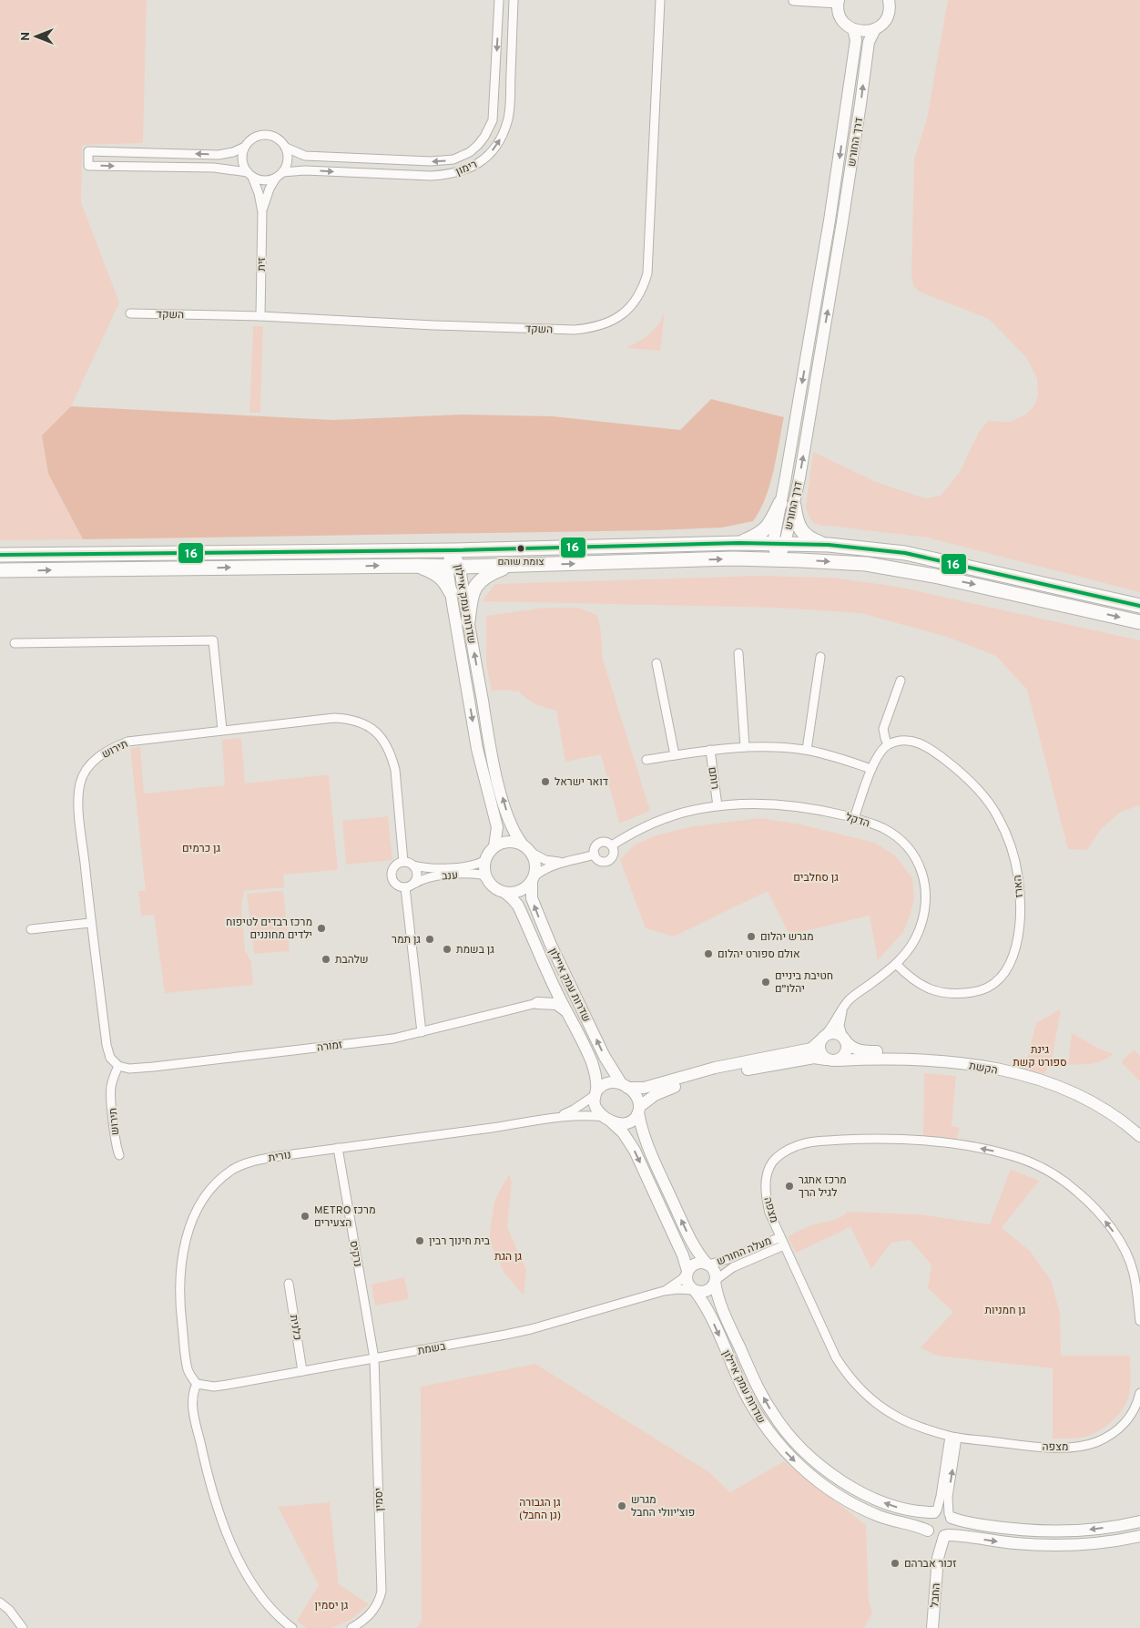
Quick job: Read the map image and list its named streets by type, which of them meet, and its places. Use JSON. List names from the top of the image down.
{
  "streets": {
    "main road": [
      "דרך החורש",
      "שדרות עמק איילון",
      "הקשת",
      "החבל"
    ],
    "street": [
      "רימון",
      "זית",
      "השקד",
      "תירוש",
      "רותם",
      "הדקל",
      "ענב",
      "הארז",
      "זמורה",
      "נורית",
      "מצפה",
      "מעלה החורש",
      "נרקיס",
      "כלנית",
      "בשמת",
      "יסמין"
    ]
  },
  "crossings": [
    ["רימון", "זית"],
    ["זית", "השקד"],
    ["שדרות עמק איילון", "ענב"],
    ["שדרות עמק איילון", "הקשת"],
    ["שדרות עמק איילון", "נורית"],
    ["שדרות עמק איילון", "מעלה החורש"],
    ["שדרות עמק איילון", "בשמת"],
    ["שדרות עמק איילון", "החבל"],
    ["תירוש", "ענב"],
    ["תירוש", "זמורה"],
    ["רותם", "הדקל"],
    ["הדקל", "הארז"],
    ["הדקל", "הקשת"],
    ["הקשת", "נורית"],
    ["נורית", "נרקיס"],
    ["נורית", "בשמת"],
    ["מצפה", "מעלה החורש"],
    ["מעלה החורש", "בשמת"],
    ["נרקיס", "בשמת"],
    ["נרקיס", "יסמין"],
    ["כלנית", "בשמת"],
    ["בשמת", "יסמין"]
  ],
  "parks": [
    "גן כרמים",
    "גן סחלבים",
    "גינת ספורט קשת",
    "גן הגת",
    "גן חמניות",
    "גן הגבורה (גן החבל)",
    "גן יסמין"
  ],
  "places": [
    "צומת שוהם",
    "דואר ישראל",
    "מרכז רבדים לטיפוח ילדים מחוננים",
    "מגרש יהלום",
    "גן תמר",
    "גן בשמת",
    "אולם ספורט יהלום",
    "שלהבת",
    "חטיבת ביניים יהלו\"ם",
    "מרכז אתגר לגיל הרך",
    "METRO מרכז הצעירים",
    "בית חינוך רבין",
    "מגרש פוצ'יוולי החבל",
    "זכור אברהם"
  ],
  "lines": ["transit line 16"],
  "north": "left"
}
